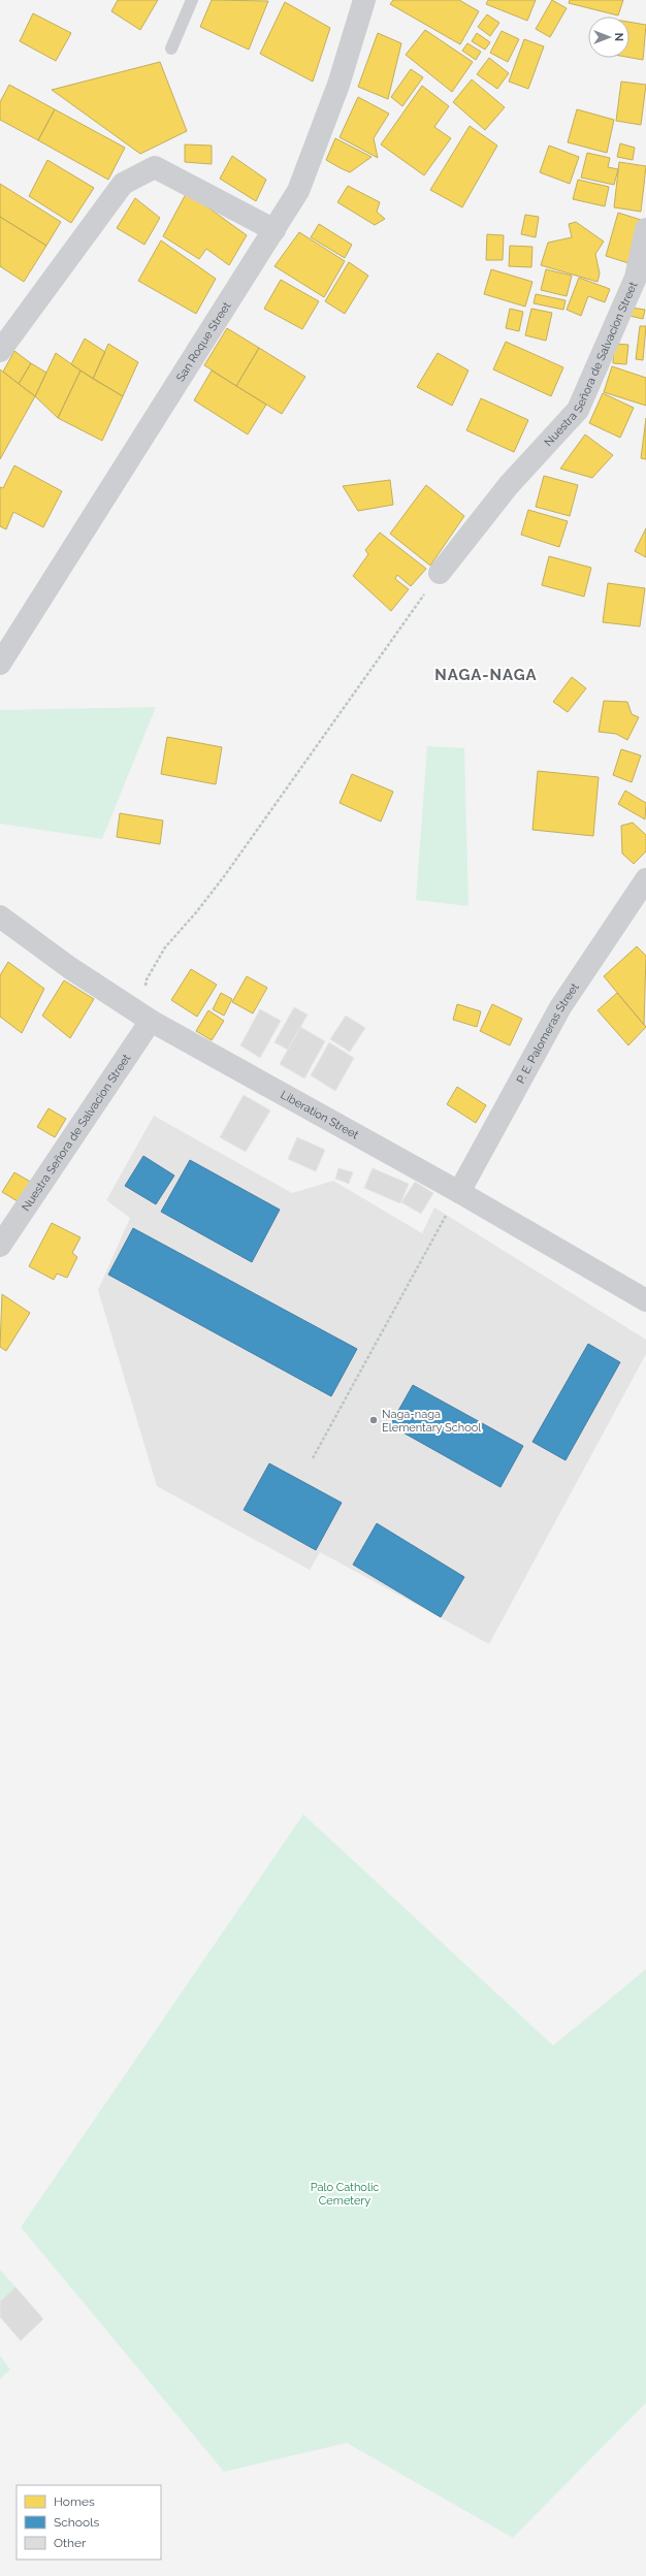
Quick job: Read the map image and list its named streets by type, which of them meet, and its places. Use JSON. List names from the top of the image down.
{
  "streets": {
    "street": [
      "San Roque Street",
      "Nuestra Señora de Salvacion Street",
      "P. E. Palomeras Street",
      "Liberation Street"
    ]
  },
  "crossings": [
    ["Nuestra Señora de Salvacion Street", "Liberation Street"],
    ["P. E. Palomeras Street", "Liberation Street"]
  ],
  "districts": ["NAGA-NAGA"],
  "parks": ["Palo Catholic Cemetery"],
  "places": ["Naga-naga Elementary School"],
  "legend": ["Homes", "Schools", "Other"],
  "north": "right"
}
